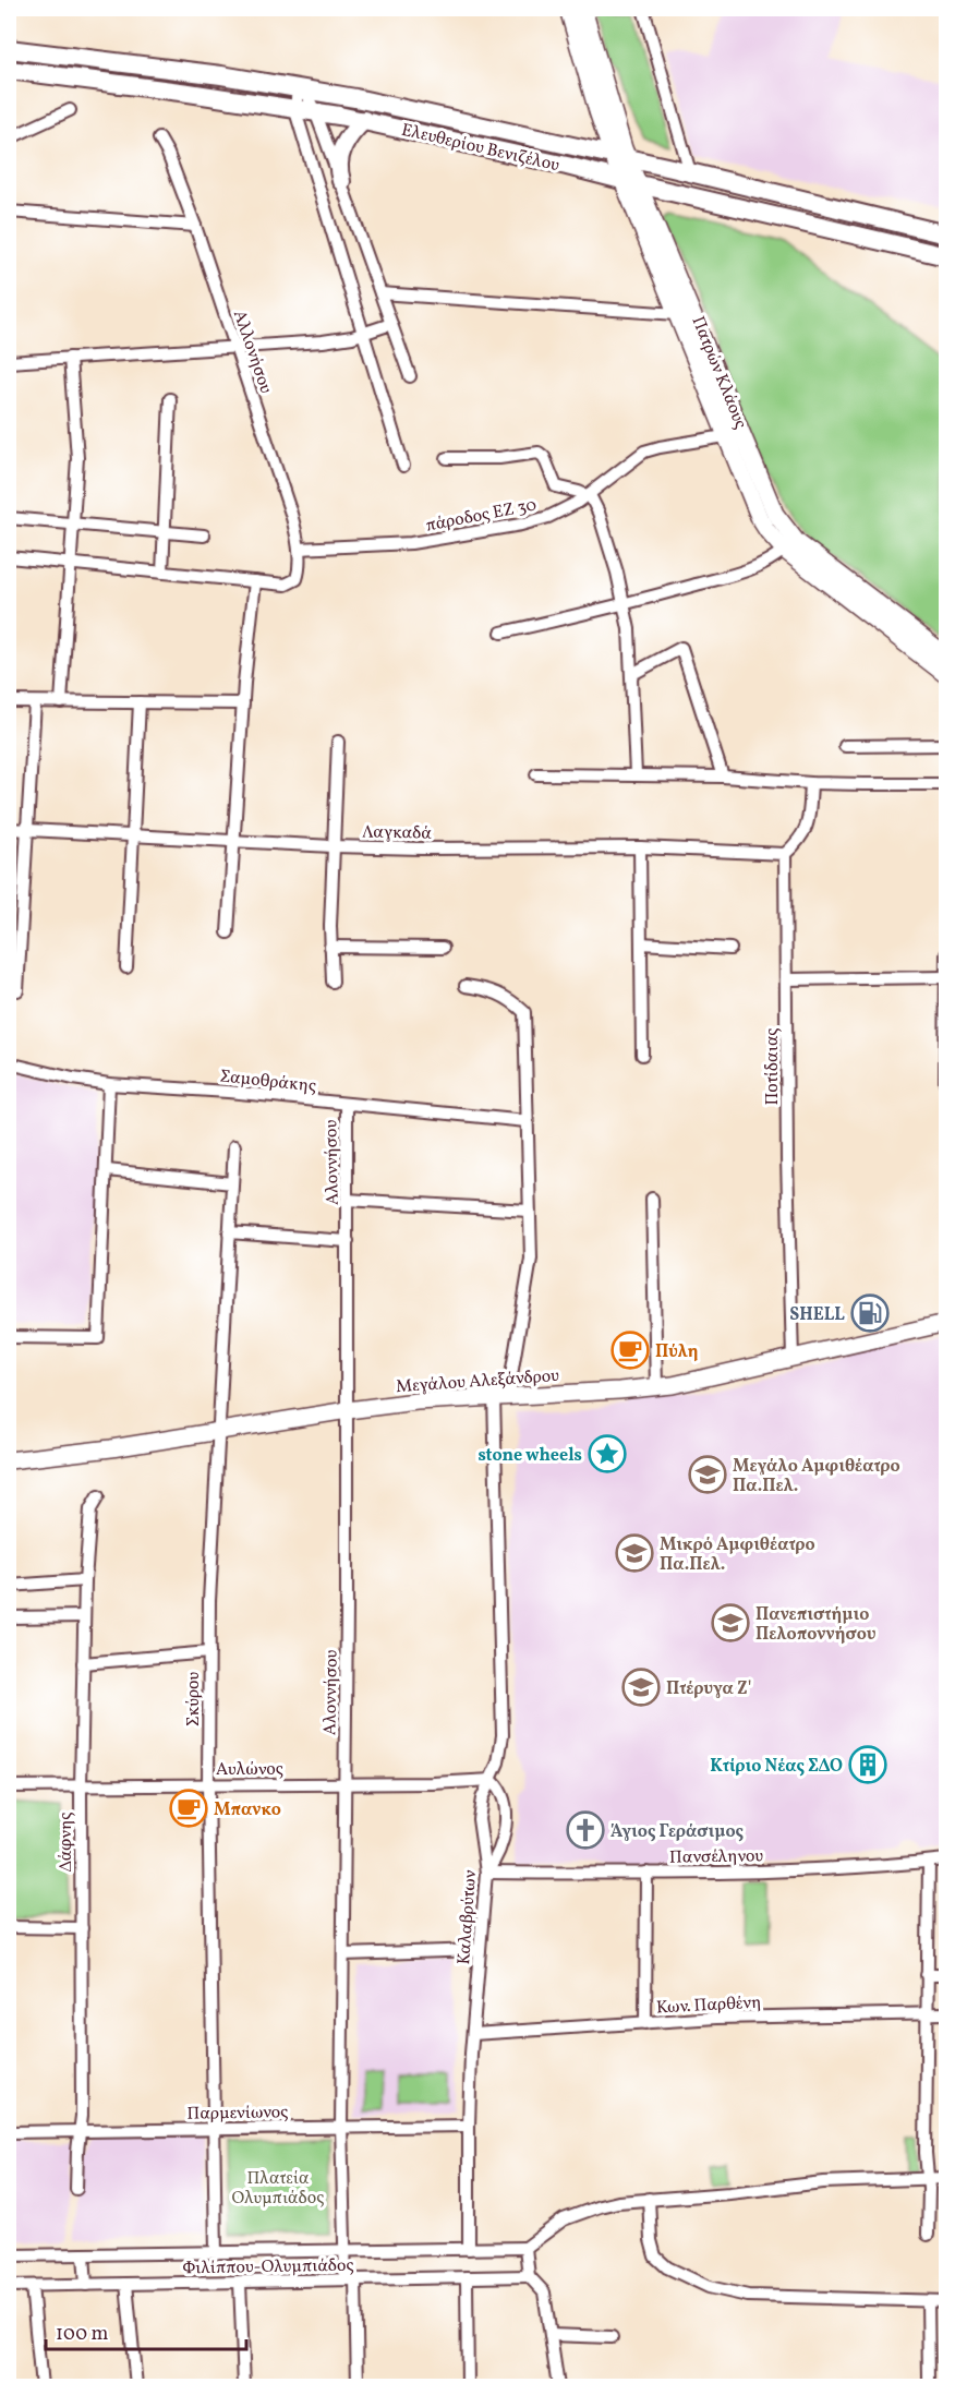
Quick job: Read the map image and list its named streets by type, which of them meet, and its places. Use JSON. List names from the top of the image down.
{
  "streets": {
    "main road": ["Ελευθερίου Βενιζέλου", "Πατρών Κλάους", "Μεγάλου Αλεξάνδρου"],
    "street": [
      "Αλλονήσου",
      "πάροδος ΕΖ 30",
      "Λαγκαδά",
      "Ποτίδαιας",
      "Σαμοθράκης",
      "Αλοννήσου",
      "Σκύρου",
      "Αυλώνος",
      "Δάφνης",
      "Πανσέληνου",
      "Καλαβρύτων",
      "Κων. Παρθένη",
      "Παρμενίωνος",
      "Φιλίππου-Ολυμπιάδος"
    ]
  },
  "crossings": [
    ["Ελευθερίου Βενιζέλου", "Πατρών Κλάους"],
    ["Αλλονήσου", "πάροδος ΕΖ 30"],
    ["Πατρών Κλάους", "πάροδος ΕΖ 30"],
    ["Λαγκαδά", "Ποτίδαιας"],
    ["Ποτίδαιας", "Μεγάλου Αλεξάνδρου"],
    ["Σαμοθράκης", "Αλοννήσου"],
    ["Σαμοθράκης", "Καλαβρύτων"],
    ["Αλοννήσου", "Μεγάλου Αλεξάνδρου"],
    ["Αλοννήσου", "Αυλώνος"],
    ["Αλοννήσου", "Παρμενίωνος"],
    ["Αλοννήσου", "Φιλίππου-Ολυμπιάδος"],
    ["Μεγάλου Αλεξάνδρου", "Σκύρου"],
    ["Μεγάλου Αλεξάνδρου", "Καλαβρύτων"],
    ["Σκύρου", "Αυλώνος"],
    ["Σκύρου", "Παρμενίωνος"],
    ["Σκύρου", "Φιλίππου-Ολυμπιάδος"],
    ["Αυλώνος", "Δάφνης"],
    ["Αυλώνος", "Καλαβρύτων"],
    ["Δάφνης", "Παρμενίωνος"],
    ["Πανσέληνου", "Καλαβρύτων"],
    ["Καλαβρύτων", "Κων. Παρθένη"],
    ["Καλαβρύτων", "Παρμενίωνος"],
    ["Καλαβρύτων", "Φιλίππου-Ολυμπιάδος"]
  ],
  "parks": ["Πλατεία Ολυμπιάδος"],
  "places": {
    "fuel station": ["SHELL"],
    "cafe": ["Πύλη", "Μπανκο"],
    "place": ["stone wheels"],
    "school or university": [
      "Μεγάλο Αμφιθέατρο Πα.Πελ.",
      "Μικρό Αμφιθέατρο Πα.Πελ.",
      "Πανεπιστήμιο Πελοποννήσου",
      "Πτέρυγα Ζ'"
    ],
    "building": ["Κτίριο Νέας ΣΔΟ"],
    "church": ["Άγιος Γεράσιμος"]
  },
  "scale_bar": "100 m"
}
